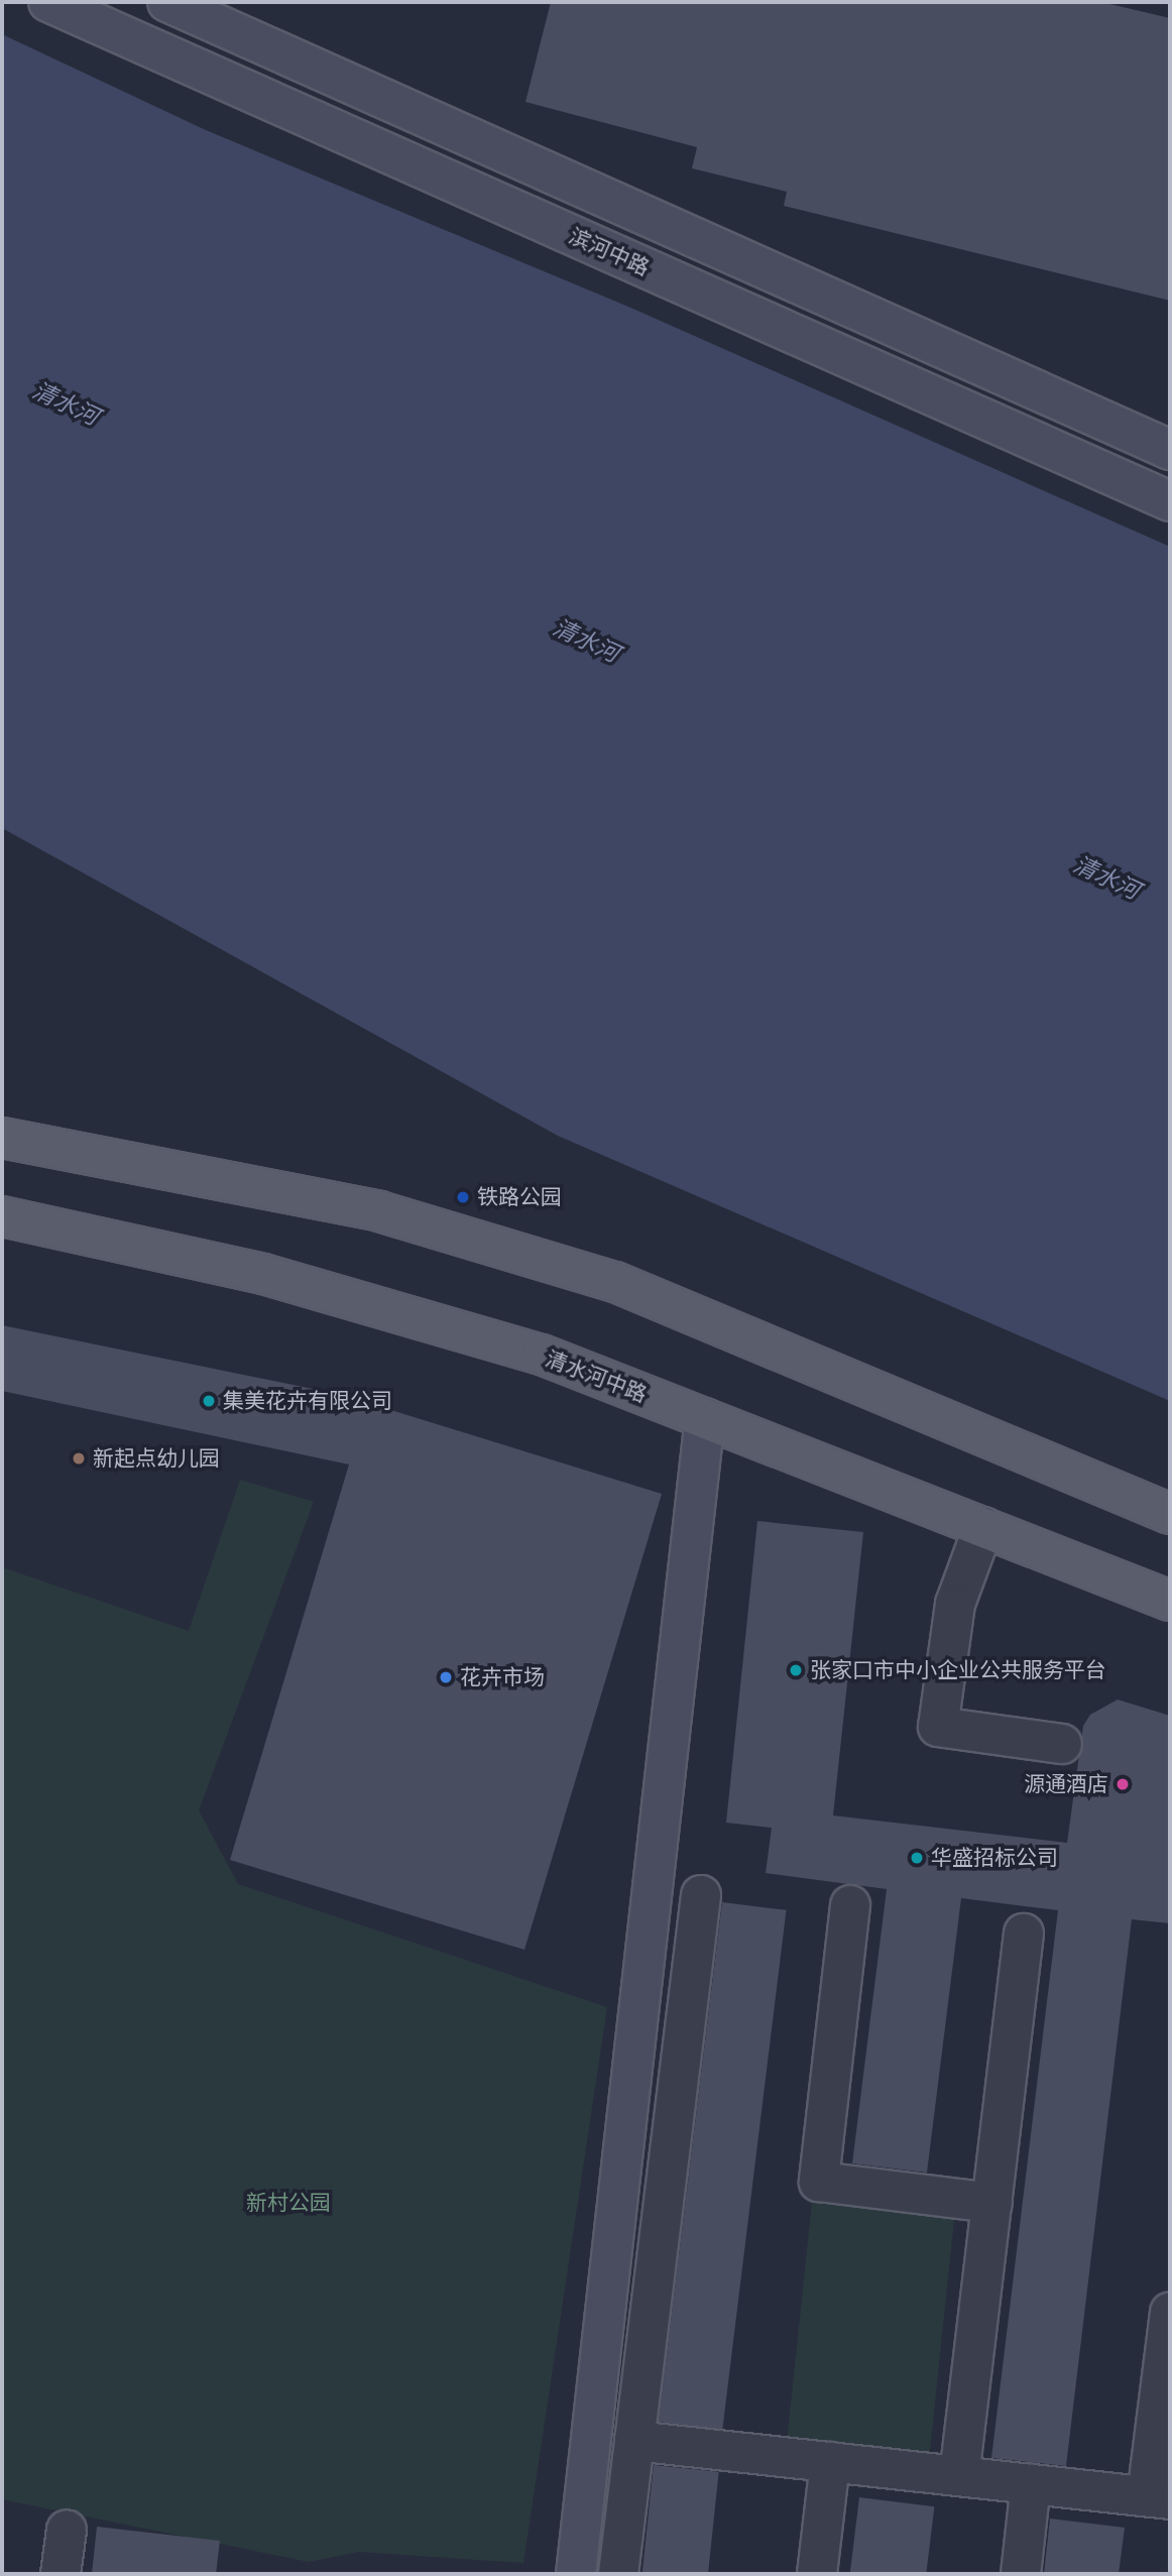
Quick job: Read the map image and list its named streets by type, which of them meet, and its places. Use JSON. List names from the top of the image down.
{
  "streets": {
    "main road": ["滨河中路", "清水河中路"]
  },
  "water": ["清水河"],
  "parks": ["新村公园"],
  "places": [
    "铁路公园",
    "集美花卉有限公司",
    "新起点幼儿园",
    "张家口市中小企业公共服务平台",
    "花卉市场",
    "源通酒店",
    "华盛招标公司"
  ]
}
